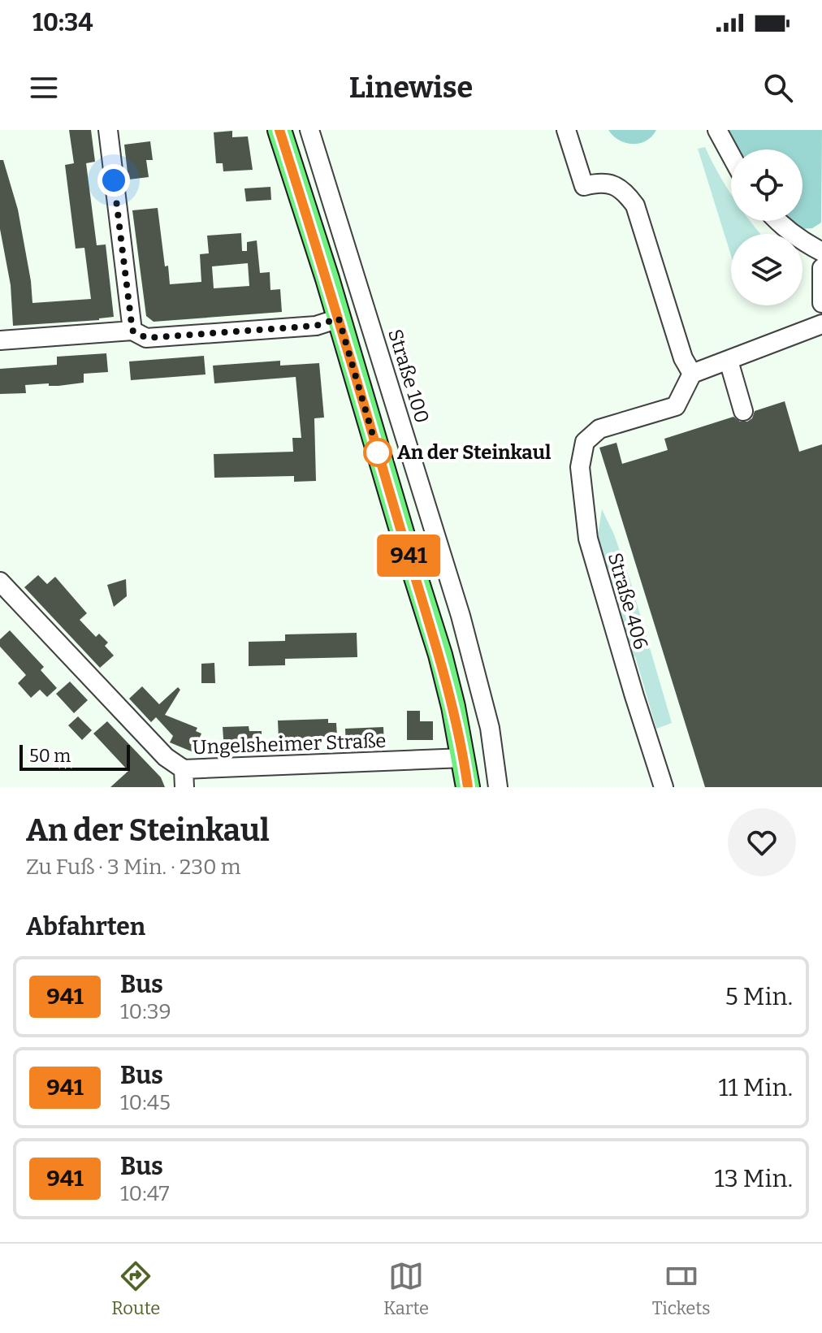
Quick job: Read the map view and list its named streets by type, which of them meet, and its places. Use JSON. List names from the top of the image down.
{
  "streets": {
    "street": ["Straße 100", "Straße 406", "Ungelsheimer Straße"]
  },
  "places": ["An der Steinkaul"],
  "lines": ["bus line 941"],
  "scale_bar": "50 m",
  "page": {
    "status": "10:34",
    "header": "Linewise",
    "on_map": "941",
    "scale": "50 m",
    "heading": [
      ["An der Steinkaul", "Zu Fuß · 3 Min. · 230 m"],
      "Abfahrten"
    ],
    "list": [
      {
        "mark": "941",
        "name": "Bus",
        "note": "10:39",
        "value": "5 Min."
      },
      {
        "mark": "941",
        "name": "Bus",
        "note": "10:45",
        "value": "11 Min."
      },
      {
        "mark": "941",
        "name": "Bus",
        "note": "10:47",
        "value": "13 Min."
      }
    ],
    "tabs": ["Route", "Karte", "Tickets"]
  }
}
